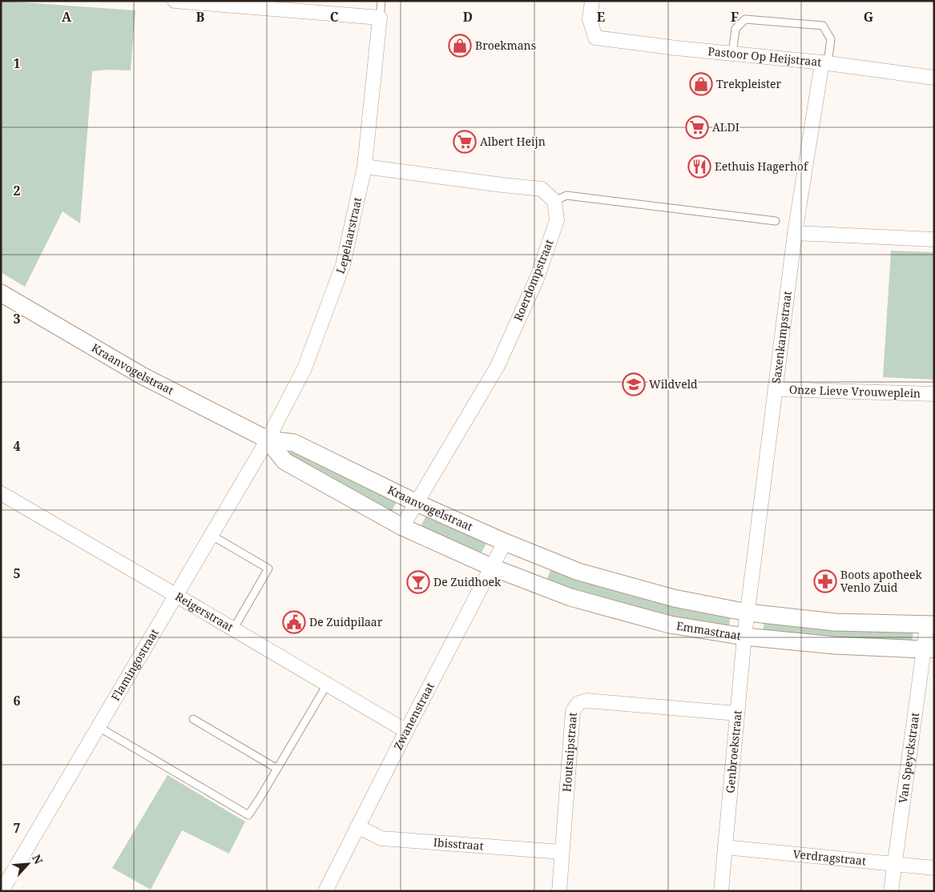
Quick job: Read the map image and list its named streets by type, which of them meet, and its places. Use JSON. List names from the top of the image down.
{
  "streets": {
    "street": [
      "Pastoor Op Heijstraat",
      "Lepelaarstraat",
      "Roerdompstraat",
      "Saxenkampstraat",
      "Kraanvogelstraat",
      "Onze Lieve Vrouweplein",
      "Reigerstraat",
      "Emmastraat",
      "Flamingostraat",
      "Zwanenstraat",
      "Genbroekstraat",
      "Houtsnipstraat",
      "Van Speyckstraat",
      "Ibisstraat",
      "Verdragstraat"
    ]
  },
  "crossings": [
    ["Pastoor Op Heijstraat", "Saxenkampstraat"],
    ["Lepelaarstraat", "Kraanvogelstraat"],
    ["Lepelaarstraat", "Flamingostraat"],
    ["Roerdompstraat", "Kraanvogelstraat"],
    ["Saxenkampstraat", "Onze Lieve Vrouweplein"],
    ["Saxenkampstraat", "Genbroekstraat"],
    ["Kraanvogelstraat", "Emmastraat"],
    ["Kraanvogelstraat", "Flamingostraat"],
    ["Kraanvogelstraat", "Zwanenstraat"],
    ["Reigerstraat", "Flamingostraat"],
    ["Reigerstraat", "Zwanenstraat"],
    ["Emmastraat", "Zwanenstraat"],
    ["Emmastraat", "Genbroekstraat"],
    ["Emmastraat", "Van Speyckstraat"],
    ["Zwanenstraat", "Ibisstraat"],
    ["Genbroekstraat", "Houtsnipstraat"],
    ["Genbroekstraat", "Verdragstraat"],
    ["Houtsnipstraat", "Ibisstraat"],
    ["Van Speyckstraat", "Verdragstraat"]
  ],
  "places": {
    "shop": ["Broekmans", "Trekpleister"],
    "supermarket": ["ALDI", "Albert Heijn"],
    "restaurant": ["Eethuis Hagerhof"],
    "school or university": ["Wildveld"],
    "pharmacy": ["Boots apotheek Venlo Zuid"],
    "bar": ["De Zuidhoek"],
    "public building": ["De Zuidpilaar"]
  },
  "north": "top right",
  "grid": {
    "columns": [
      "A",
      "B",
      "C",
      "D",
      "E",
      "F",
      "G"
    ],
    "rows": [
      "1",
      "2",
      "3",
      "4",
      "5",
      "6",
      "7"
    ]
  }
}
